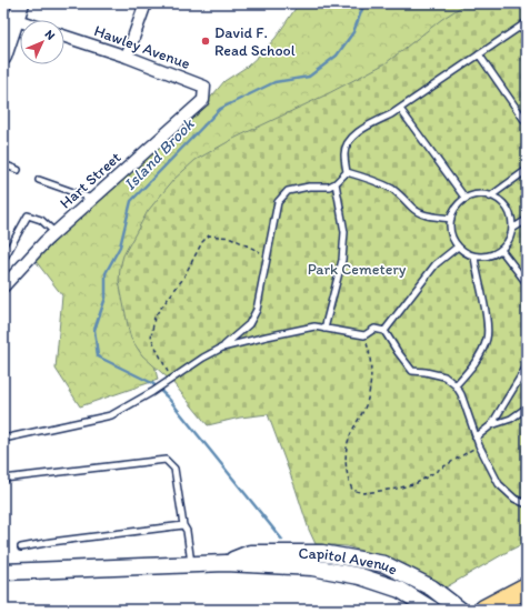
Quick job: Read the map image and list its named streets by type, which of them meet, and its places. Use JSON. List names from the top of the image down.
{
  "streets": {
    "main road": ["Capitol Avenue"],
    "street": ["Hawley Avenue", "Hart Street"]
  },
  "crossings": [
    ["Hawley Avenue", "Hart Street"]
  ],
  "water": ["Island Brook"],
  "parks": ["Park Cemetery"],
  "places": ["David F. Read School"],
  "north": "top right"
}
